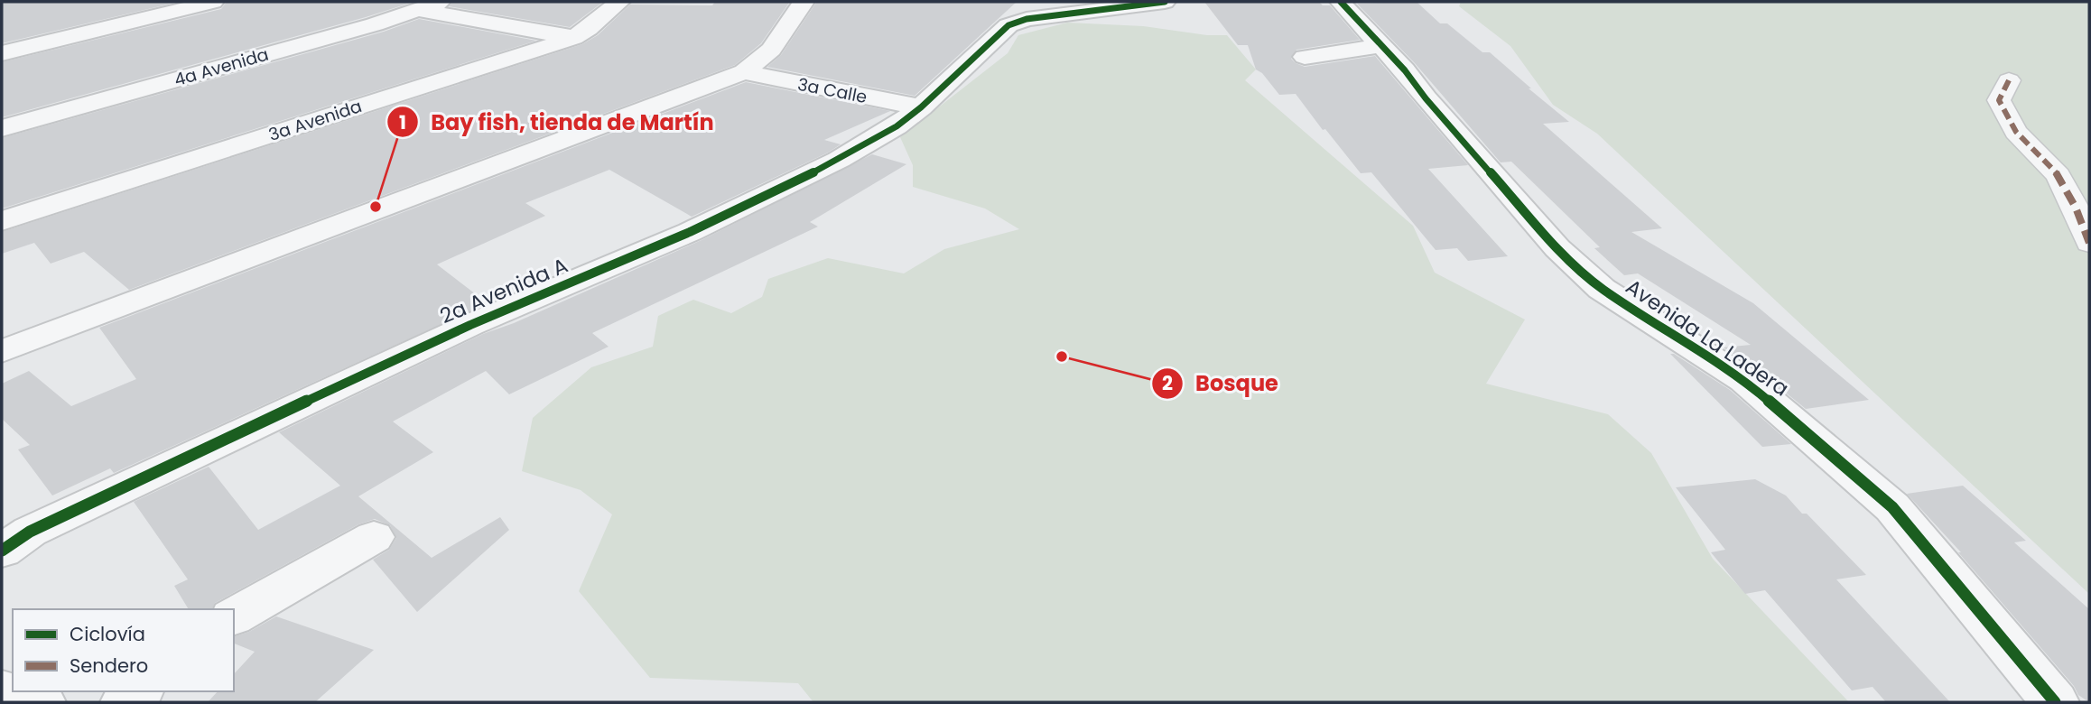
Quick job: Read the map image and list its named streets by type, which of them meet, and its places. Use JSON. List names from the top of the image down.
{
  "streets": {
    "street": [
      "4a Avenida",
      "3a Calle",
      "3a Avenida",
      "2a Avenida A",
      "Avenida La Ladera"
    ]
  },
  "crossings": [
    ["3a Calle", "2a Avenida A"]
  ],
  "places": ["Bay fish, tienda de Martín", "Bosque"],
  "legend": ["Ciclovía", "Sendero"]
}
